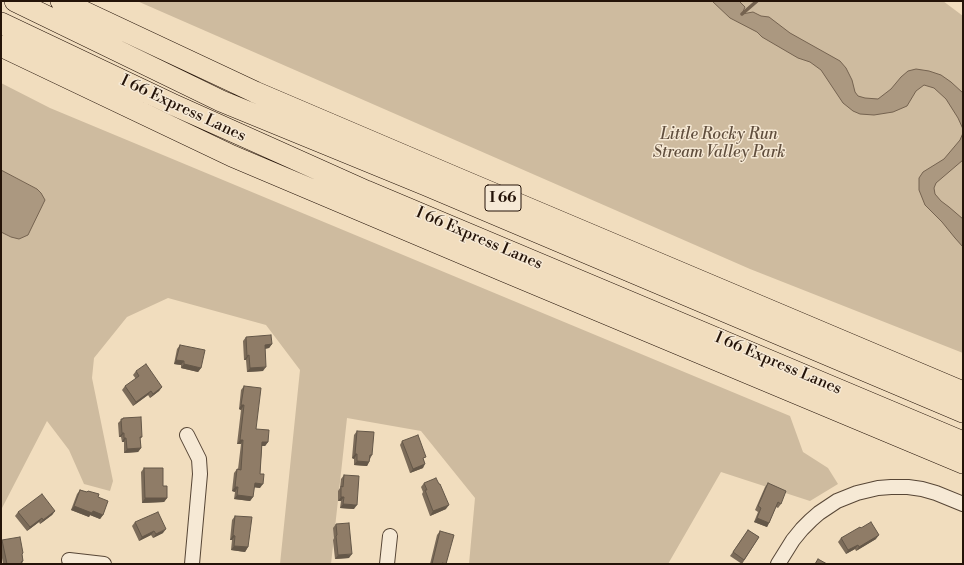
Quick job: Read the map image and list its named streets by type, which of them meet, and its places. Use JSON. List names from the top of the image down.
{
  "streets": {
    "highway": ["I 66 Express Lanes", "I 66"]
  },
  "parks": ["Little Rocky Run Stream Valley Park"]
}
